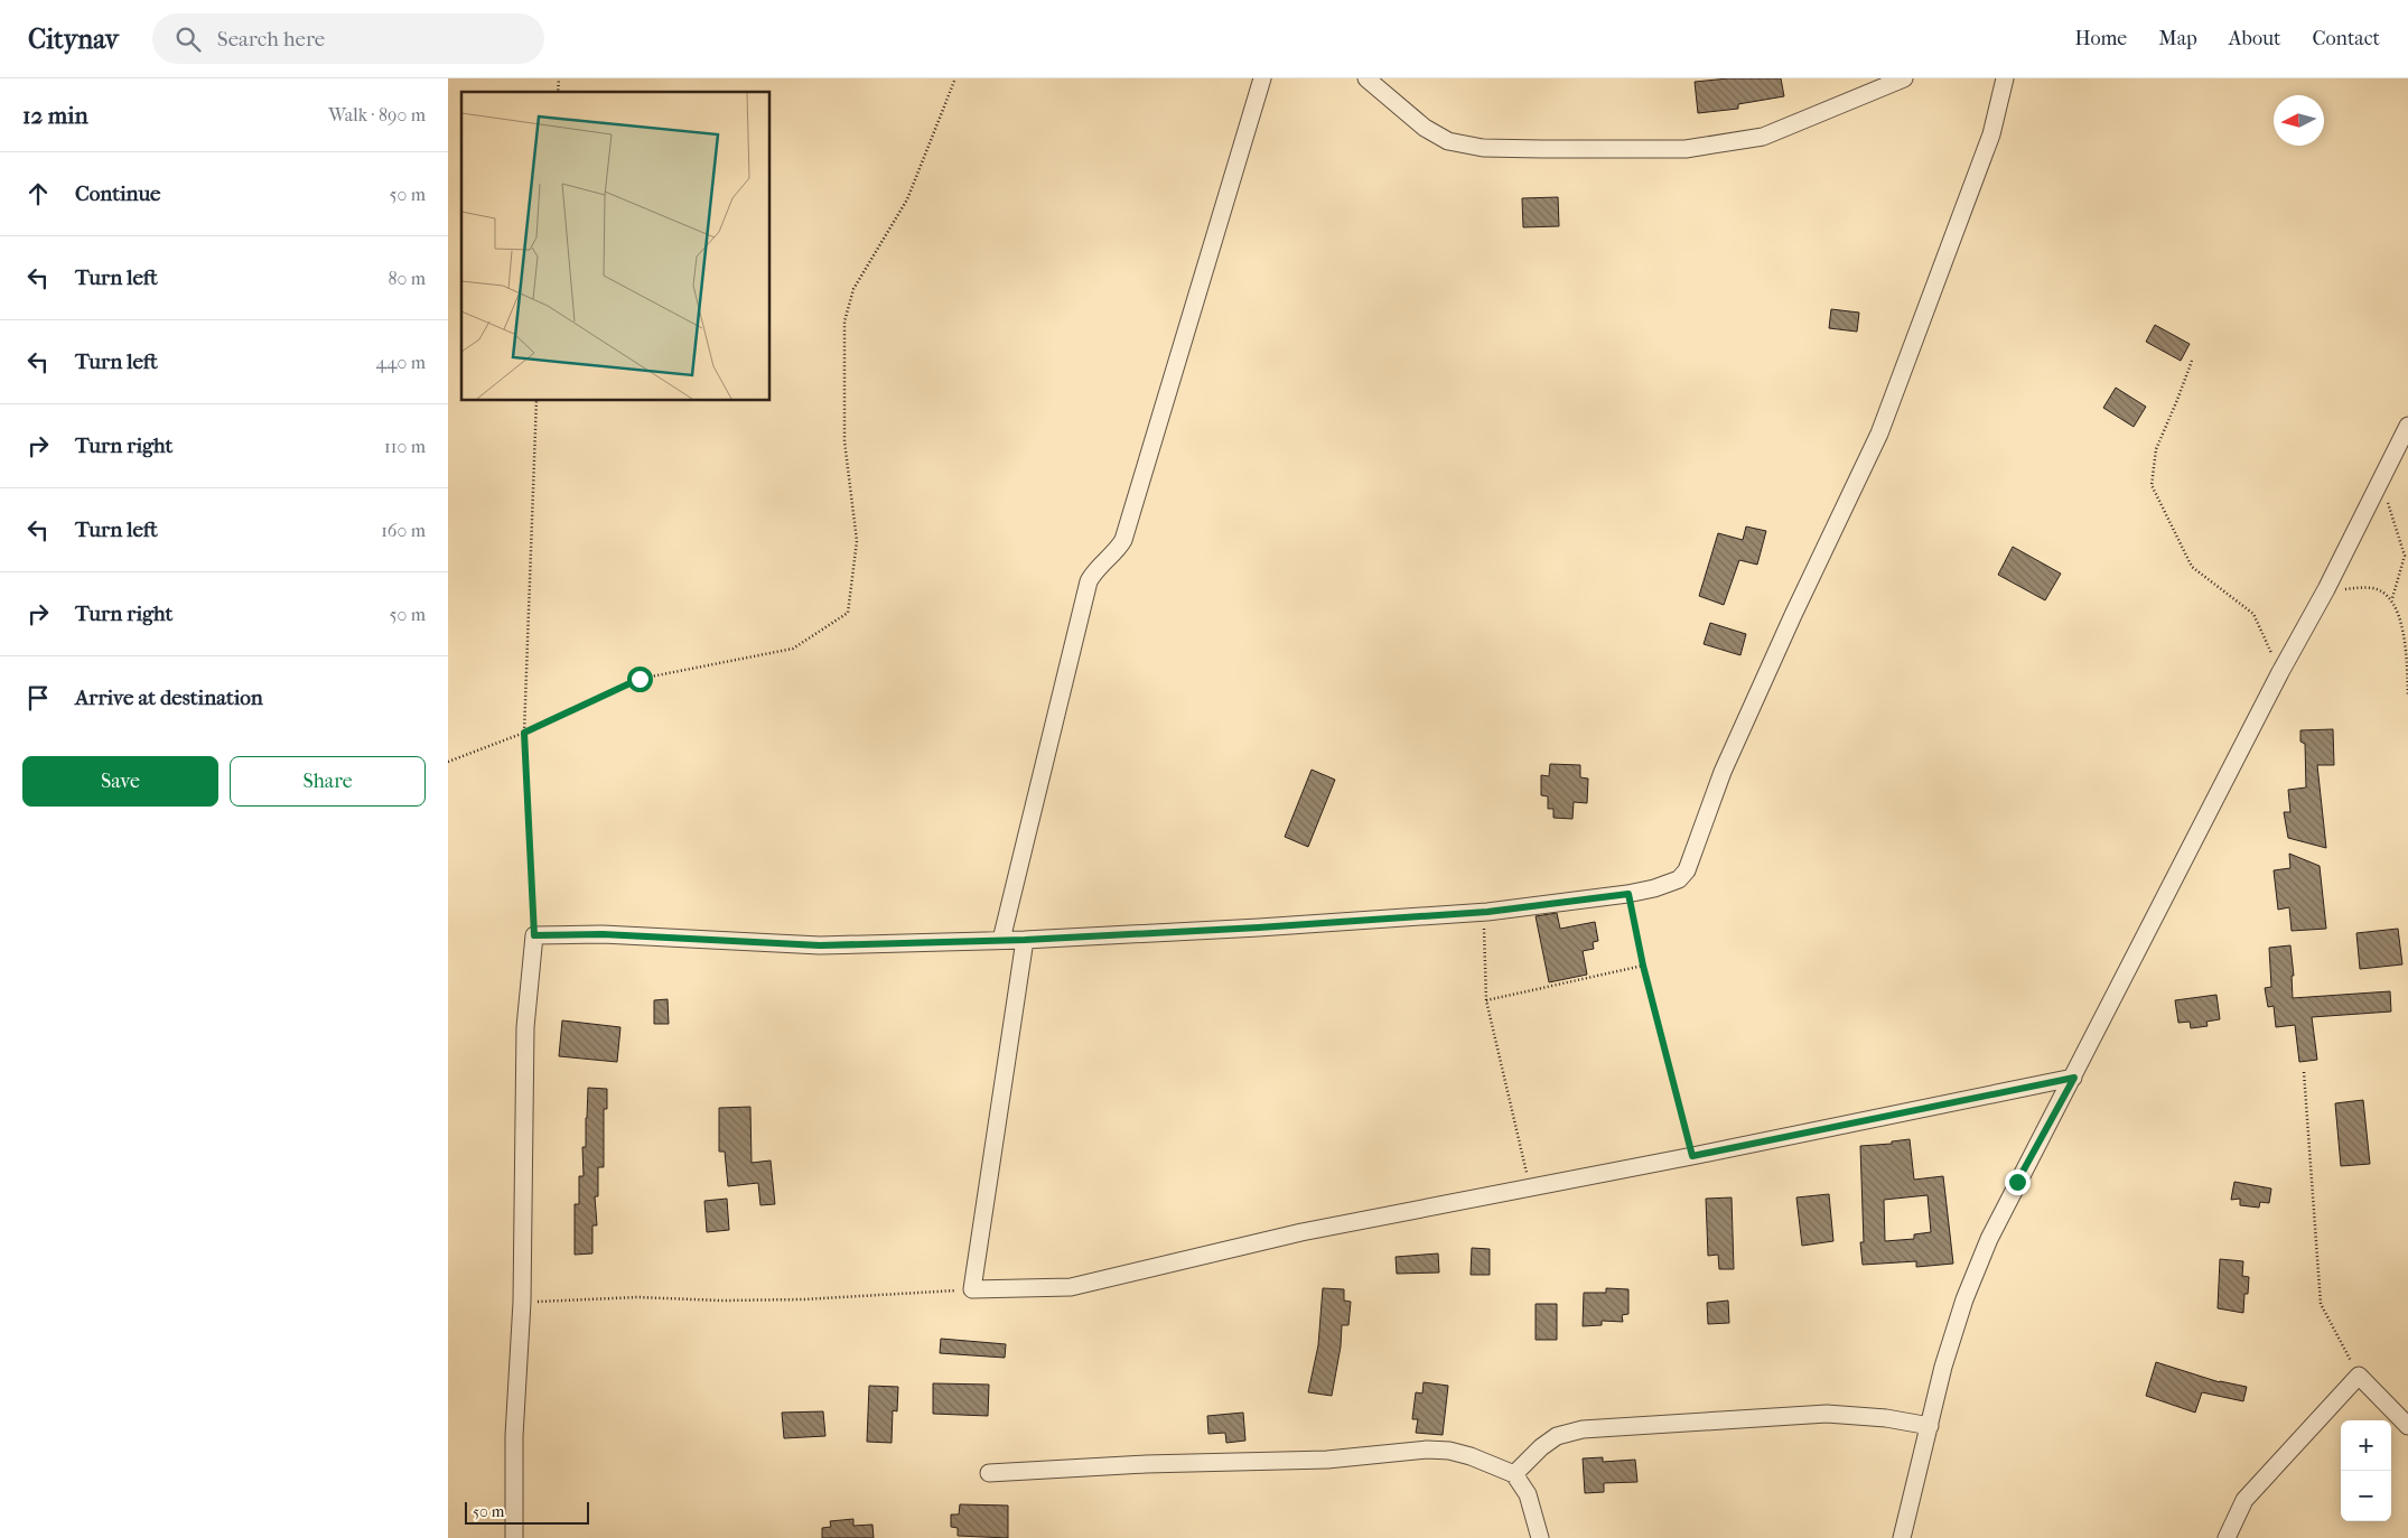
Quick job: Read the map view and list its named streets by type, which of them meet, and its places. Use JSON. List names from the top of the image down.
{
  "scale_bar": "50 m",
  "north": "left",
  "page": {
    "header": "Citynav",
    "search": "Search here",
    "nav": [
      "Home",
      "Map",
      "About",
      "Contact"
    ],
    "heading": ["12 min", "Walk · 890 m"],
    "list": [
      ["Continue", "50 m"],
      ["Turn left", "80 m"],
      ["Turn left", "440 m"],
      ["Turn right", "110 m"],
      ["Turn left", "160 m"],
      ["Turn right", "50 m"],
      "Arrive at destination"
    ],
    "buttons": ["Save", "Share"],
    "map_buttons": ["+", "−"],
    "scale": "50 m"
  }
}
